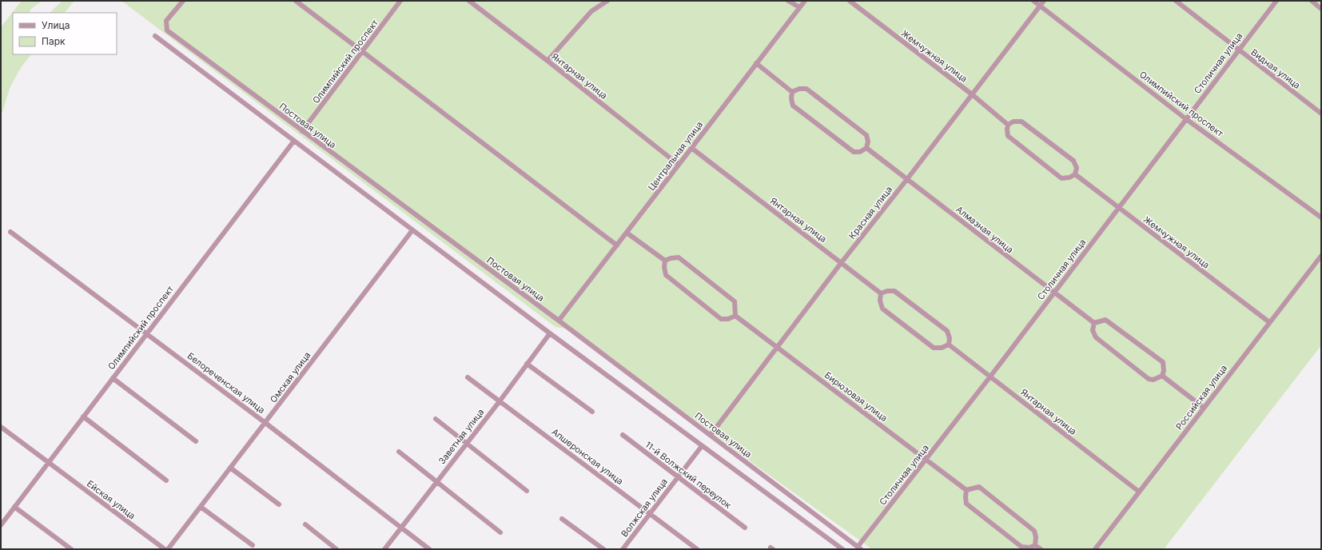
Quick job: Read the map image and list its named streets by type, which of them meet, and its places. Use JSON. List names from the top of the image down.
{
  "streets": {
    "street": [
      "Жемчужная улица",
      "Олимпийский проспект",
      "Столичная улица",
      "Видная улица",
      "Янтарная улица",
      "Постовая улица",
      "Центральная улица",
      "Красная улица",
      "Алмазная улица",
      "Омская улица",
      "Белореченская улица",
      "Бирюзовая улица",
      "Российская улица",
      "Заветная улица",
      "Апшеронская улица",
      "11-й Волжский переулок",
      "Ейская улица",
      "Волжская улица"
    ]
  },
  "crossings": [
    ["Жемчужная улица", "Столичная улица"],
    ["Жемчужная улица", "Красная улица"],
    ["Жемчужная улица", "Российская улица"],
    ["Олимпийский проспект", "Столичная улица"],
    ["Олимпийский проспект", "Постовая улица"],
    ["Олимпийский проспект", "Красная улица"],
    ["Олимпийский проспект", "Белореченская улица"],
    ["Олимпийский проспект", "Ейская улица"],
    ["Столичная улица", "Видная улица"],
    ["Столичная улица", "Янтарная улица"],
    ["Столичная улица", "Постовая улица"],
    ["Столичная улица", "Алмазная улица"],
    ["Столичная улица", "Бирюзовая улица"],
    ["Янтарная улица", "Центральная улица"],
    ["Янтарная улица", "Красная улица"],
    ["Янтарная улица", "Российская улица"],
    ["Постовая улица", "Центральная улица"],
    ["Постовая улица", "Красная улица"],
    ["Красная улица", "Алмазная улица"],
    ["Красная улица", "Бирюзовая улица"],
    ["Омская улица", "Белореченская улица"],
    ["Белореченская улица", "Заветная улица"],
    ["Заветная улица", "Апшеронская улица"],
    ["Апшеронская улица", "Волжская улица"],
    ["11-й Волжский переулок", "Волжская улица"]
  ],
  "legend": ["Улица", "Парк"]
}
